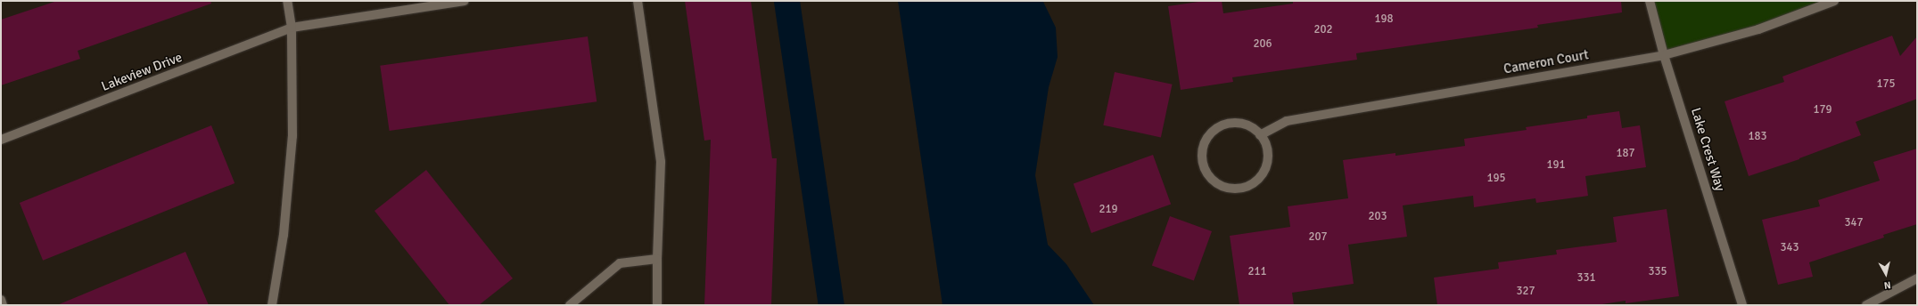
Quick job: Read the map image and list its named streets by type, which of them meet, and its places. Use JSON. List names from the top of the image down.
{
  "streets": {
    "street": ["Cameron Court", "Lakeview Drive", "Lake Crest Way"]
  },
  "crossings": [
    ["Cameron Court", "Lake Crest Way"]
  ],
  "house_numbers": [
    "198",
    "202",
    "206",
    "175",
    "179",
    "183",
    "187",
    "191",
    "195",
    "219",
    "203",
    "347",
    "207",
    "343",
    "211",
    "335",
    "331",
    "327"
  ],
  "north": "bottom"
}
